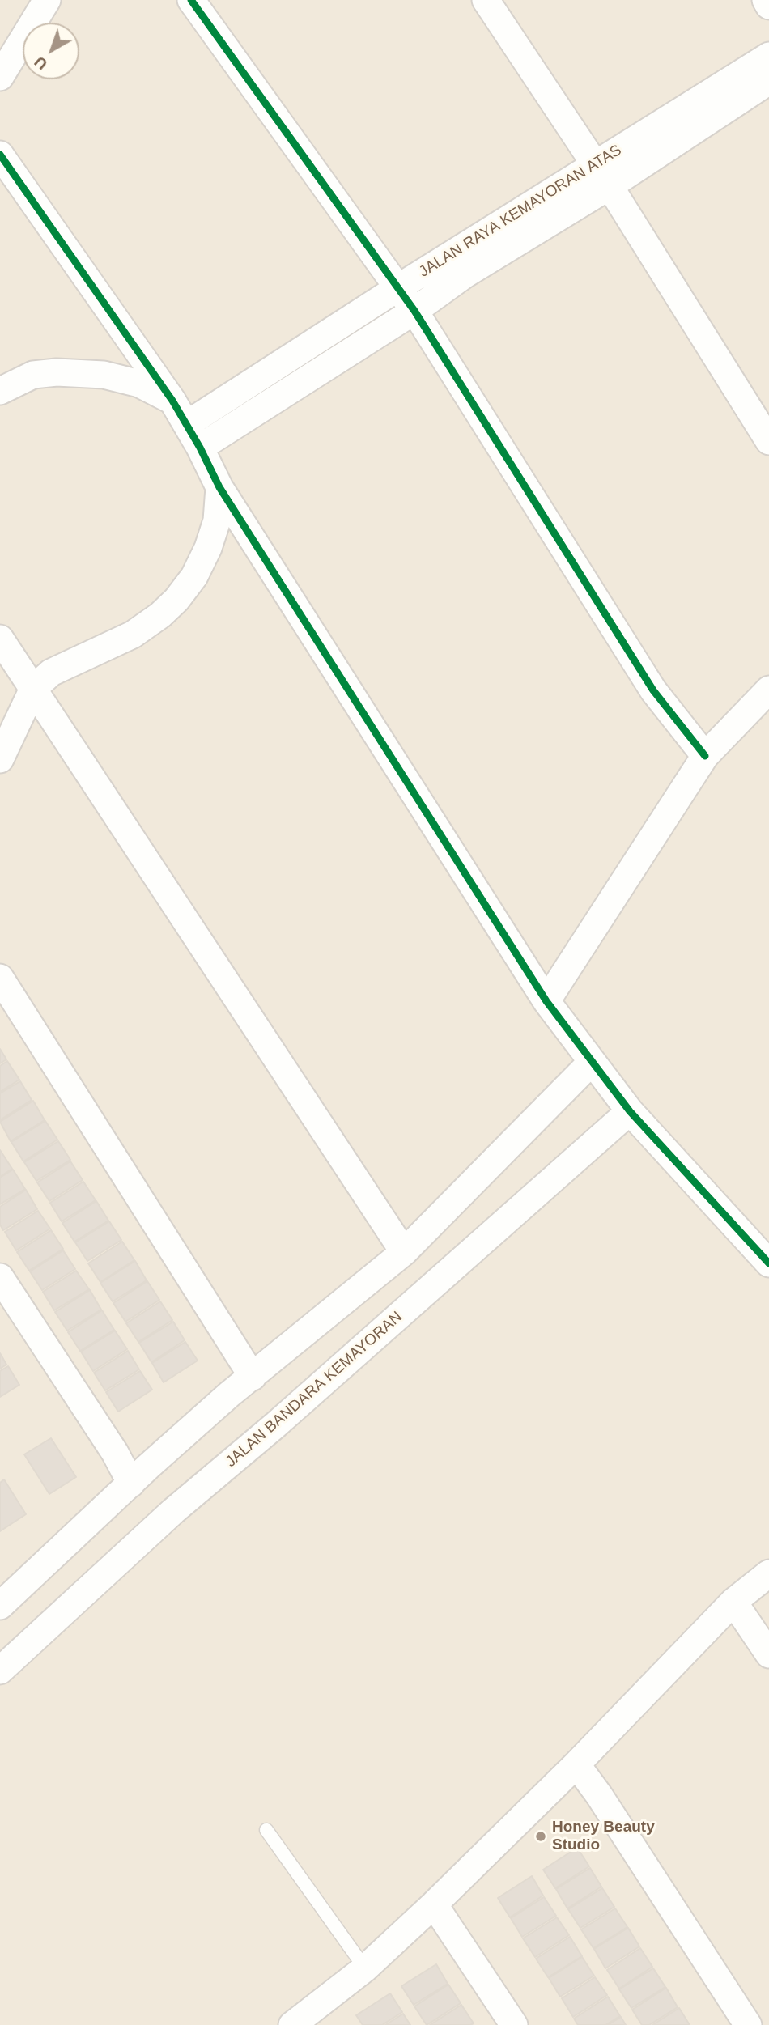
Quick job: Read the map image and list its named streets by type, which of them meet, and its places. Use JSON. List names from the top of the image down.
{
  "streets": {
    "street": ["JALAN RAYA KEMAYORAN ATAS", "JALAN BANDARA KEMAYORAN"]
  },
  "places": ["Honey Beauty Studio"],
  "north": "bottom left"
}
